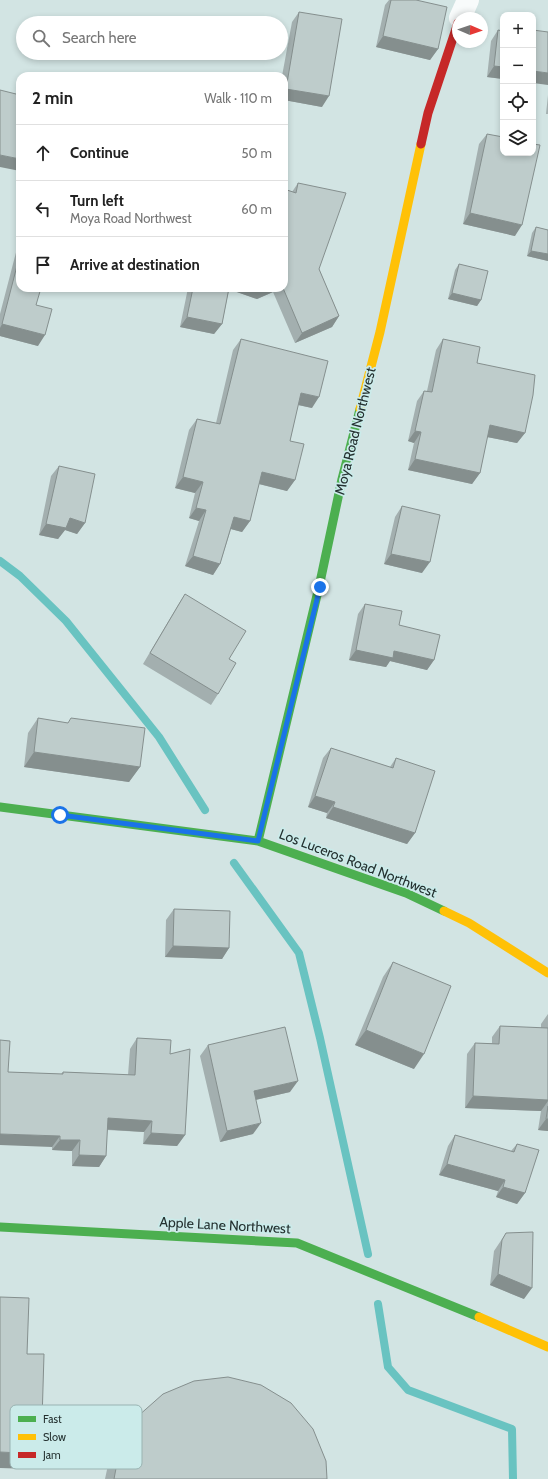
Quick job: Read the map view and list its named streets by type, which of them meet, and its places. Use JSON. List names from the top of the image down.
{
  "streets": {
    "street": ["Moya Road Northwest", "Los Luceros Road Northwest", "Apple Lane Northwest"]
  },
  "crossings": [
    ["Moya Road Northwest", "Los Luceros Road Northwest"]
  ],
  "legend": ["Fast", "Slow", "Jam"],
  "north": "right",
  "page": {
    "map_buttons": ["+", "−"],
    "search": "Search here",
    "heading": ["2 min", "Walk · 110 m"],
    "list": [
      ["Continue", "50 m"],
      ["Turn left", "Moya Road Northwest", "60 m"],
      "Arrive at destination"
    ]
  }
}
